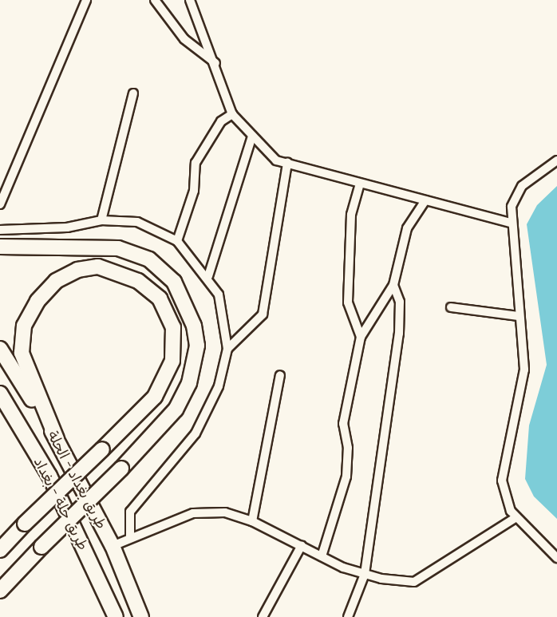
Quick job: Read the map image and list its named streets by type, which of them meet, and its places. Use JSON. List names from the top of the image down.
{
  "streets": {
    "highway": ["طريق بغداد - الحلة", "طريق حلة - بغداد"]
  }
}
